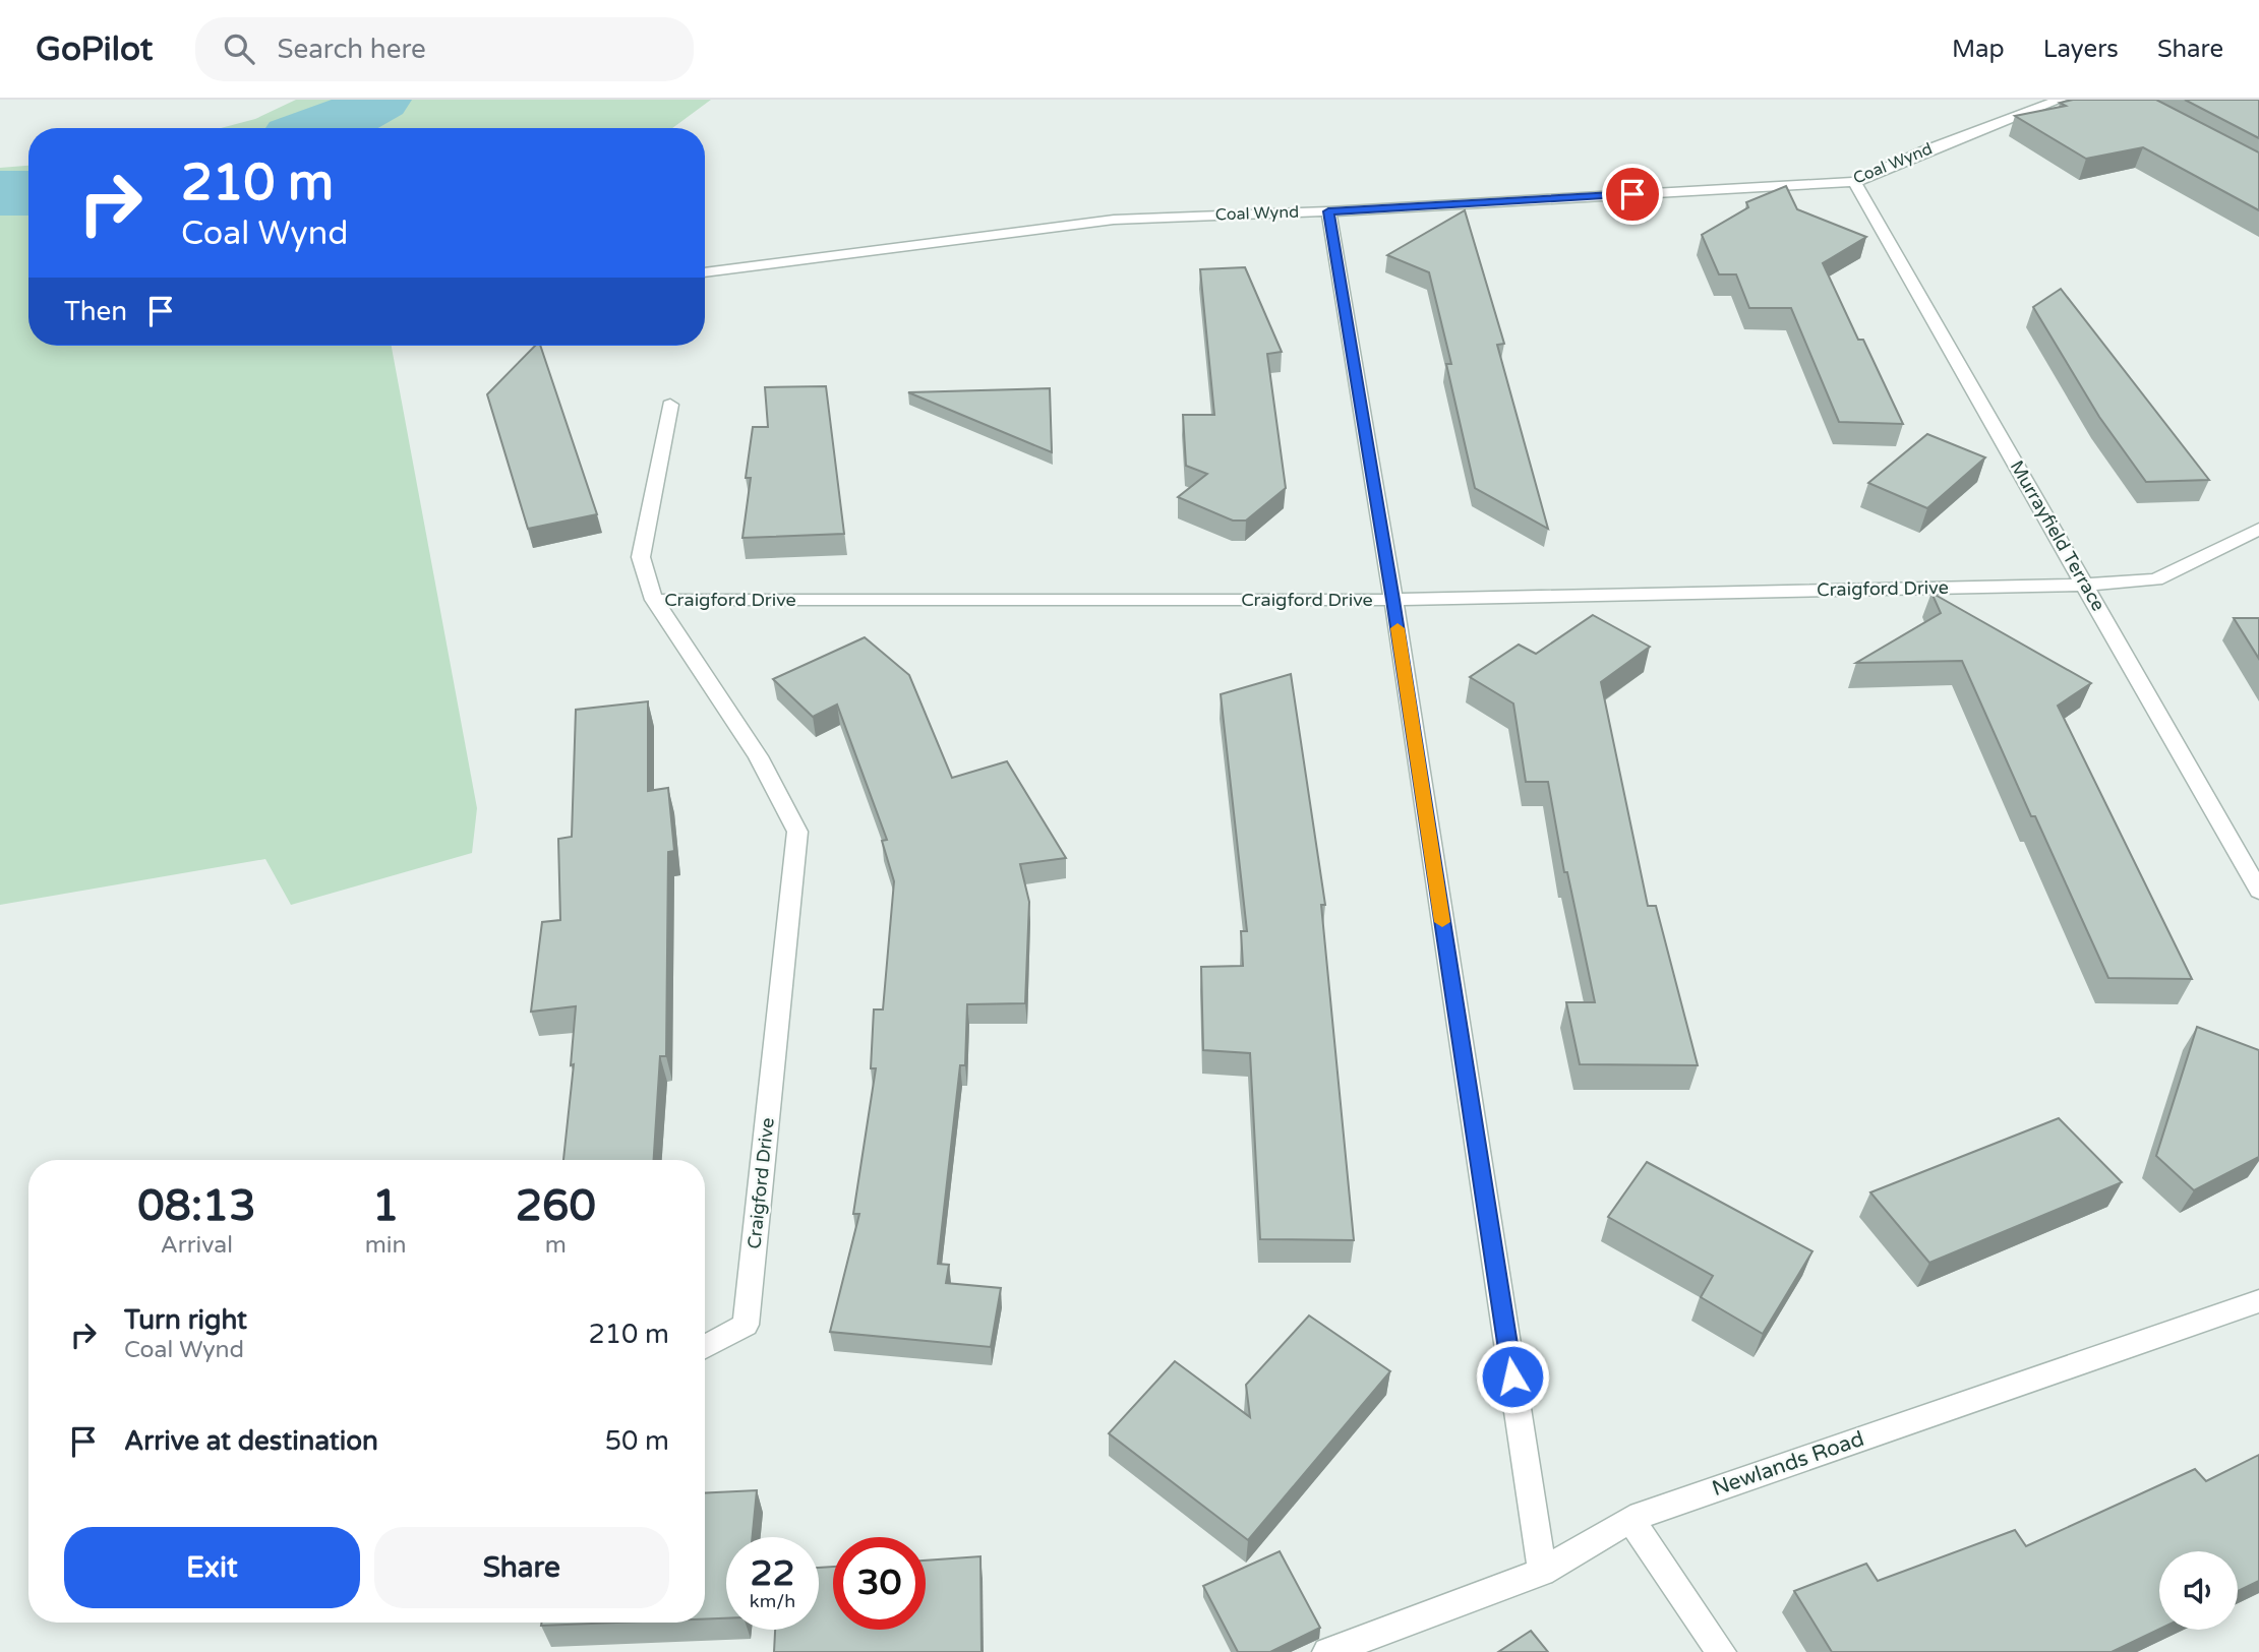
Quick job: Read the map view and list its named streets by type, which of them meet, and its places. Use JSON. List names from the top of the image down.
{
  "streets": {
    "street": [
      "Coal Wynd",
      "Murrayfield Terrace",
      "Craigford Drive",
      "Newlands Road"
    ]
  },
  "crossings": [
    ["Coal Wynd", "Murrayfield Terrace"],
    ["Murrayfield Terrace", "Craigford Drive"]
  ],
  "page": {
    "header": "GoPilot",
    "search": "Search here",
    "nav": ["Map", "Layers", "Share"],
    "turn": ["210 m", "Coal Wynd"],
    "then": "Then",
    "eta": [
      "08:13",
      "Arrival",
      "1",
      "min",
      "260",
      "m"
    ],
    "list": [
      {
        "name": "Turn right",
        "note": "Coal Wynd",
        "value": "210 m"
      },
      {
        "name": "Arrive at destination",
        "value": "50 m"
      }
    ],
    "buttons": ["Exit", "Share"],
    "speed": "22 km/h",
    "limit": "30"
  }
}
